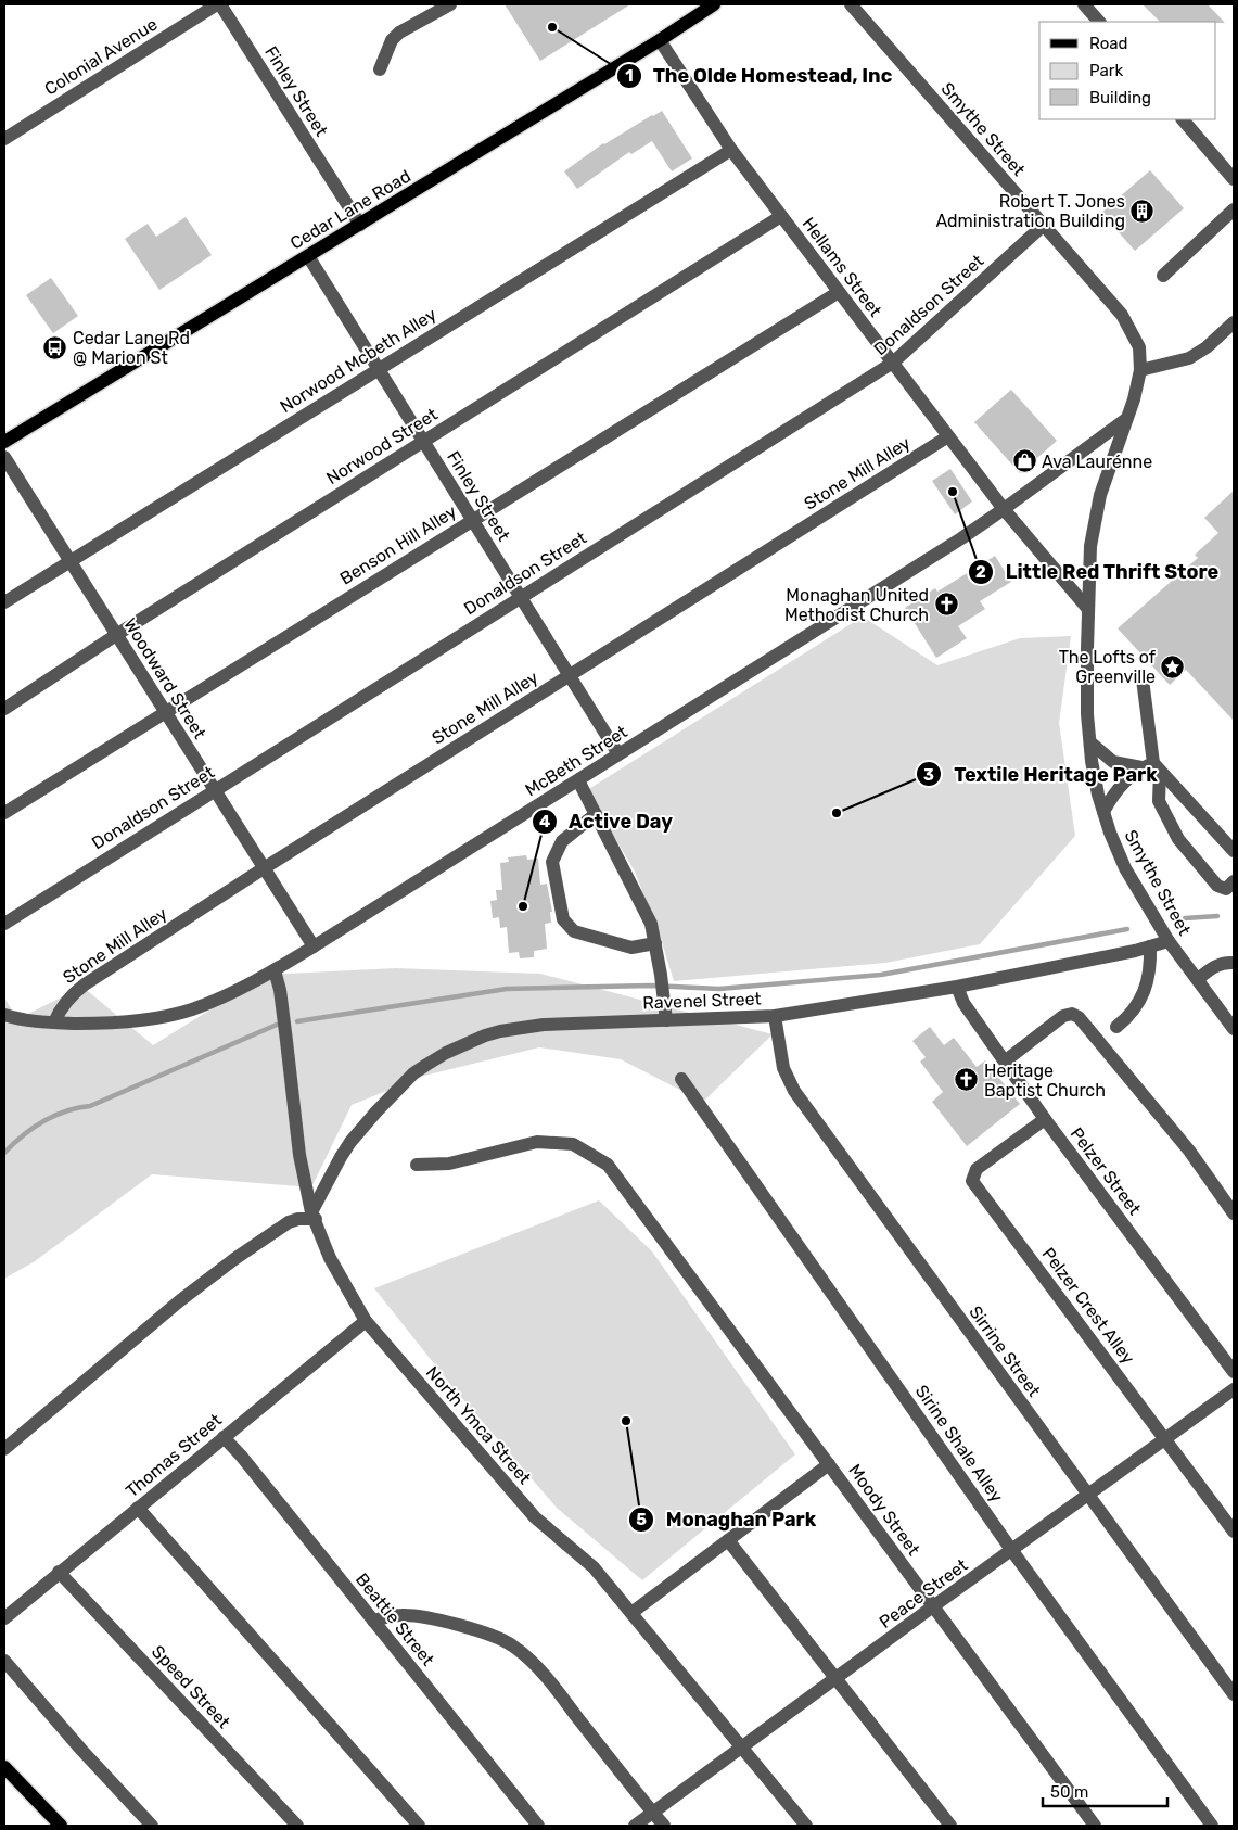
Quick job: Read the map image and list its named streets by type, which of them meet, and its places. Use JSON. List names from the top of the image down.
{
  "streets": {
    "main road": ["Cedar Lane Road"],
    "street": [
      "Colonial Avenue",
      "Finley Street",
      "Smythe Street",
      "Hellams Street",
      "Donaldson Street",
      "Norwood Mcbeth Alley",
      "Norwood Street",
      "Stone Mill Alley",
      "Benson Hill Alley",
      "Woodward Street",
      "McBeth Street",
      "Ravenel Street",
      "Pelzer Street",
      "Pelzer Crest Alley",
      "Sirrine Street",
      "North Ymca Street",
      "Sirine Shale Alley",
      "Thomas Street",
      "Moody Street",
      "Peace Street",
      "Beattie Street",
      "Speed Street"
    ]
  },
  "crossings": [
    ["Colonial Avenue", "Finley Street"],
    ["Finley Street", "Cedar Lane Road"],
    ["Finley Street", "Donaldson Street"],
    ["Finley Street", "Norwood Mcbeth Alley"],
    ["Finley Street", "Norwood Street"],
    ["Finley Street", "Stone Mill Alley"],
    ["Finley Street", "Benson Hill Alley"],
    ["Finley Street", "McBeth Street"],
    ["Smythe Street", "Hellams Street"],
    ["Smythe Street", "Donaldson Street"],
    ["Smythe Street", "McBeth Street"],
    ["Smythe Street", "Ravenel Street"],
    ["Cedar Lane Road", "Hellams Street"],
    ["Hellams Street", "Donaldson Street"],
    ["Hellams Street", "Norwood Mcbeth Alley"],
    ["Hellams Street", "Norwood Street"],
    ["Hellams Street", "Stone Mill Alley"],
    ["Hellams Street", "Benson Hill Alley"],
    ["Hellams Street", "McBeth Street"],
    ["Donaldson Street", "Woodward Street"],
    ["Norwood Mcbeth Alley", "Woodward Street"],
    ["Norwood Street", "Woodward Street"],
    ["Stone Mill Alley", "Woodward Street"],
    ["Stone Mill Alley", "McBeth Street"],
    ["Benson Hill Alley", "Woodward Street"],
    ["Woodward Street", "McBeth Street"],
    ["McBeth Street", "North Ymca Street"],
    ["Ravenel Street", "Pelzer Street"],
    ["Ravenel Street", "Sirrine Street"],
    ["Ravenel Street", "North Ymca Street"],
    ["Pelzer Street", "Pelzer Crest Alley"],
    ["Pelzer Crest Alley", "Peace Street"],
    ["Sirrine Street", "Peace Street"],
    ["North Ymca Street", "Thomas Street"],
    ["North Ymca Street", "Peace Street"],
    ["Sirine Shale Alley", "Peace Street"],
    ["Thomas Street", "Beattie Street"],
    ["Thomas Street", "Speed Street"],
    ["Moody Street", "Peace Street"]
  ],
  "places": {
    "other": [
      "The Olde Homestead, Inc",
      "Little Red Thrift Store",
      "Textile Heritage Park",
      "Active Day",
      "Monaghan Park"
    ],
    "building": ["Robert T. Jones Administration Building"],
    "bus stop": ["Cedar Lane Rd @ Marion St"],
    "shop": ["Ava Laurénne"],
    "church": ["Monaghan United Methodist Church", "Heritage Baptist Church"],
    "place": ["The Lofts of Greenville"]
  },
  "legend": ["Road", "Park", "Building"],
  "scale_bar": "50 m"
}
